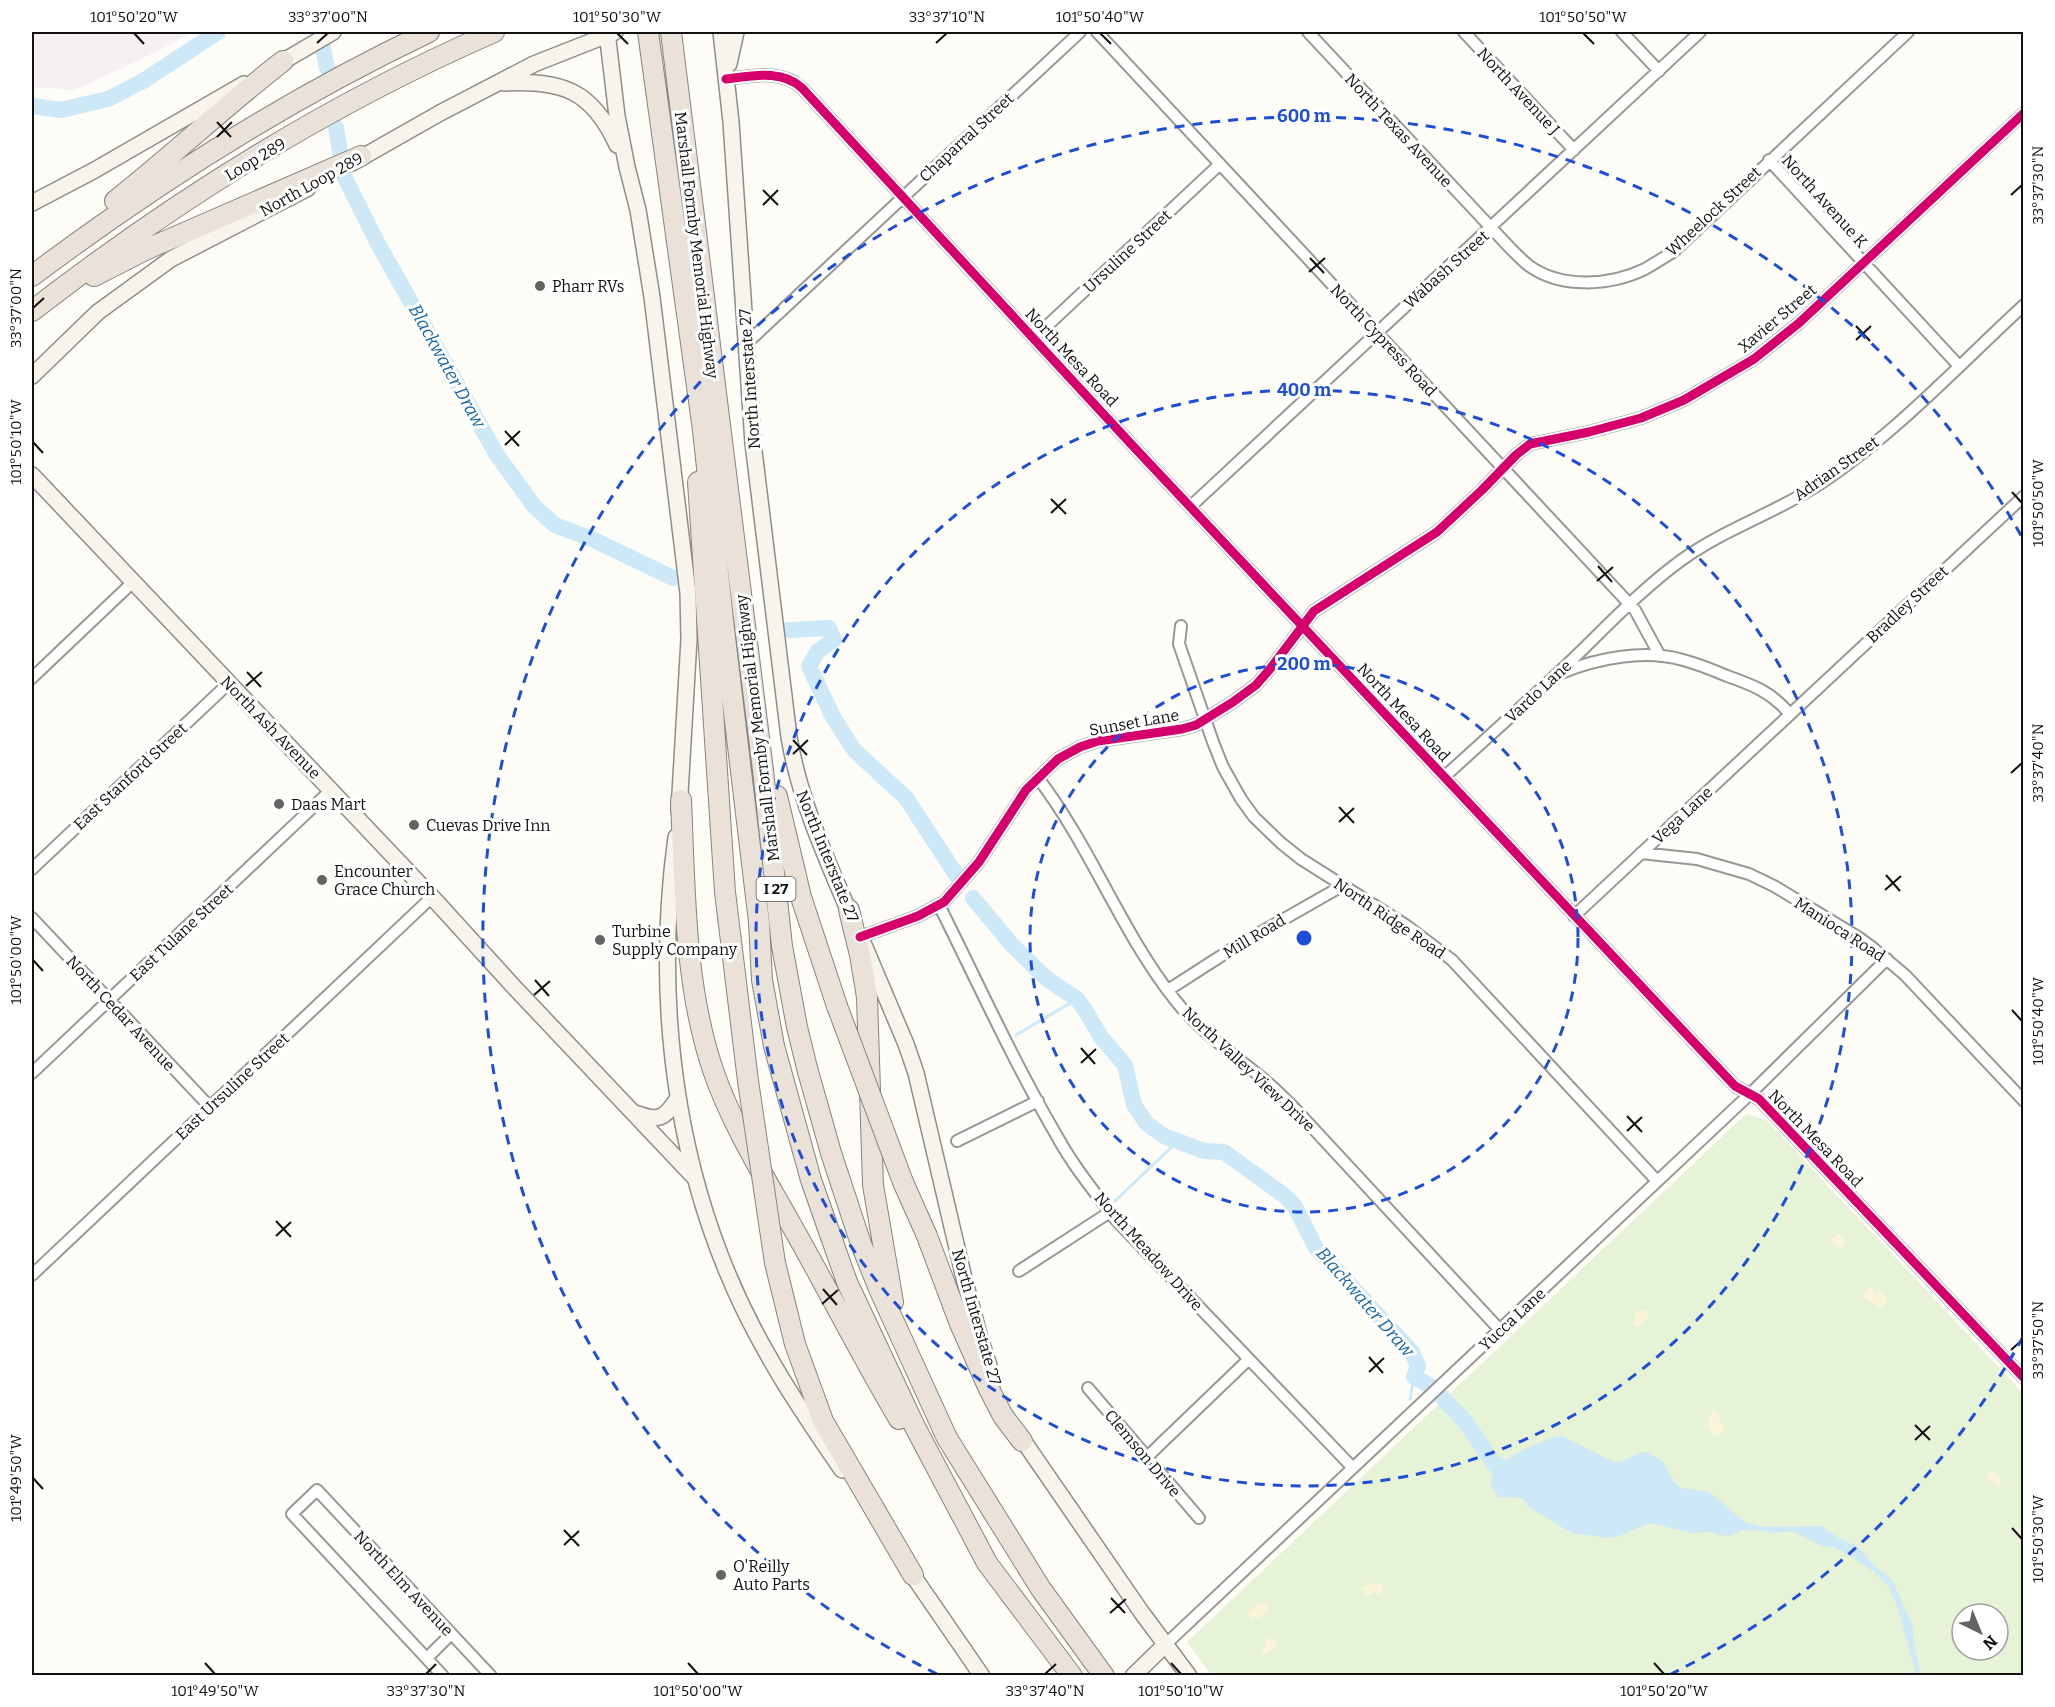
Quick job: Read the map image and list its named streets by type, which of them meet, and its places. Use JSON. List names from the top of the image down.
{
  "streets": {
    "highway": ["Loop 289", "Marshall Formby Memorial Highway", "I 27"],
    "main road": [
      "North Loop 289",
      "North Interstate 27",
      "North Ash Avenue",
      "Yucca Lane"
    ],
    "street": [
      "North Avenue J",
      "North Texas Avenue",
      "Chaparral Street",
      "North Avenue K",
      "Wheelock Street",
      "Ursuline Street",
      "Wabash Street",
      "Xavier Street",
      "North Cypress Road",
      "North Mesa Road",
      "Adrian Street",
      "Bradley Street",
      "Vardo Lane",
      "Sunset Lane",
      "East Stanford Street",
      "Vega Lane",
      "North Ridge Road",
      "Manioca Road",
      "East Tulane Street",
      "Mill Road",
      "North Cedar Avenue",
      "North Valley View Drive",
      "East Ursuline Street",
      "North Meadow Drive",
      "Clemson Drive",
      "North Elm Avenue"
    ]
  },
  "crossings": [
    ["North Avenue J", "Wabash Street"],
    ["North Texas Avenue", "Wheelock Street"],
    ["North Texas Avenue", "Wabash Street"],
    ["Chaparral Street", "North Mesa Road"],
    ["Chaparral Street", "North Interstate 27"],
    ["North Avenue K", "Wheelock Street"],
    ["North Avenue K", "Xavier Street"],
    ["North Avenue K", "Adrian Street"],
    ["Wheelock Street", "Wabash Street"],
    ["Ursuline Street", "North Cypress Road"],
    ["Ursuline Street", "North Mesa Road"],
    ["Wabash Street", "North Cypress Road"],
    ["Wabash Street", "North Mesa Road"],
    ["Xavier Street", "North Cypress Road"],
    ["Xavier Street", "Sunset Lane"],
    ["North Cypress Road", "Adrian Street"],
    ["North Cypress Road", "Vardo Lane"],
    ["North Cypress Road", "Sunset Lane"],
    ["North Mesa Road", "North Interstate 27"],
    ["North Mesa Road", "Vardo Lane"],
    ["North Mesa Road", "Sunset Lane"],
    ["North Mesa Road", "Vega Lane"],
    ["North Mesa Road", "Yucca Lane"],
    ["North Interstate 27", "Sunset Lane"],
    ["North Interstate 27", "Yucca Lane"],
    ["Adrian Street", "Vardo Lane"],
    ["Bradley Street", "Vega Lane"],
    ["Sunset Lane", "North Ridge Road"],
    ["Sunset Lane", "North Valley View Drive"],
    ["Sunset Lane", "North Meadow Drive"],
    ["North Ash Avenue", "East Stanford Street"],
    ["North Ash Avenue", "East Tulane Street"],
    ["North Ash Avenue", "East Ursuline Street"],
    ["Vega Lane", "Manioca Road"],
    ["North Ridge Road", "Mill Road"],
    ["North Ridge Road", "Yucca Lane"],
    ["Manioca Road", "Yucca Lane"],
    ["East Tulane Street", "North Cedar Avenue"],
    ["Mill Road", "North Valley View Drive"],
    ["North Cedar Avenue", "East Ursuline Street"],
    ["North Valley View Drive", "Yucca Lane"],
    ["North Meadow Drive", "Yucca Lane"]
  ],
  "water": ["Blackwater Draw"],
  "places": [
    "Pharr RVs",
    "Daas Mart",
    "Cuevas Drive Inn",
    "Encounter Grace Church",
    "Turbine Supply Company",
    "O'Reilly Auto Parts"
  ],
  "north": "bottom right",
  "coordinates": [
    "101°50'20\"W",
    "33°37'00\"N",
    "101°50'30\"W",
    "33°37'10\"N",
    "101°50'40\"W",
    "101°50'50\"W",
    "33°37'30\"N",
    "101°50'10\"W",
    "33°37'40\"N",
    "101°50'00\"W",
    "33°37'50\"N",
    "101°49'50\"W"
  ],
  "rings": ["600 m", "400 m", "200 m"]
}
